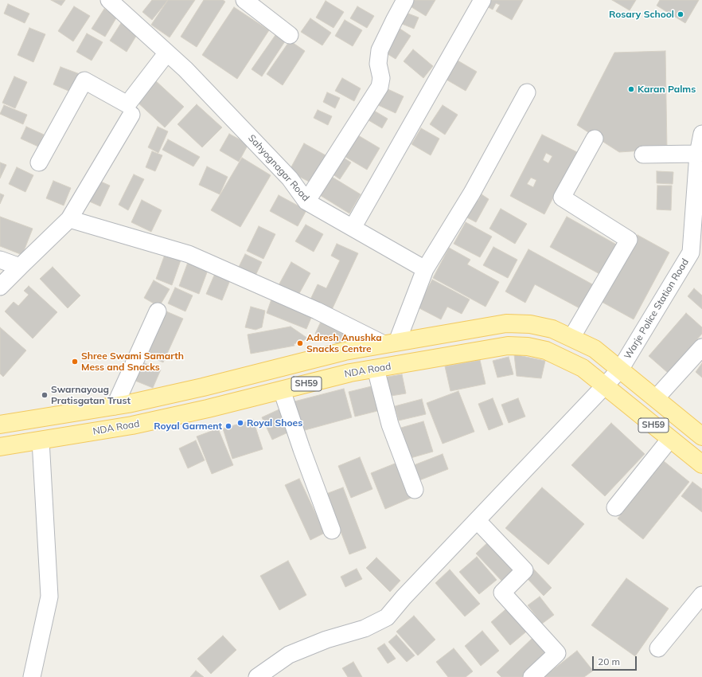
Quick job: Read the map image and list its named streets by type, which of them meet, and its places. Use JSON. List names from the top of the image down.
{
  "streets": {
    "main road": ["NDA Road", "SH59"],
    "street": ["Sahyognagar Road", "Warje Police Station Road"]
  },
  "crossings": [
    ["Warje Police Station Road", "NDA Road"],
    ["Warje Police Station Road", "SH59"]
  ],
  "places": [
    "Rosary School",
    "Karan Palms",
    "Adresh Anushka Snacks Centre",
    "Shree Swami Samarth Mess and Snacks",
    "Swarnayoug Pratisgatan Trust",
    "Royal Shoes",
    "Royal Garment"
  ],
  "scale_bar": "20 m"
}
